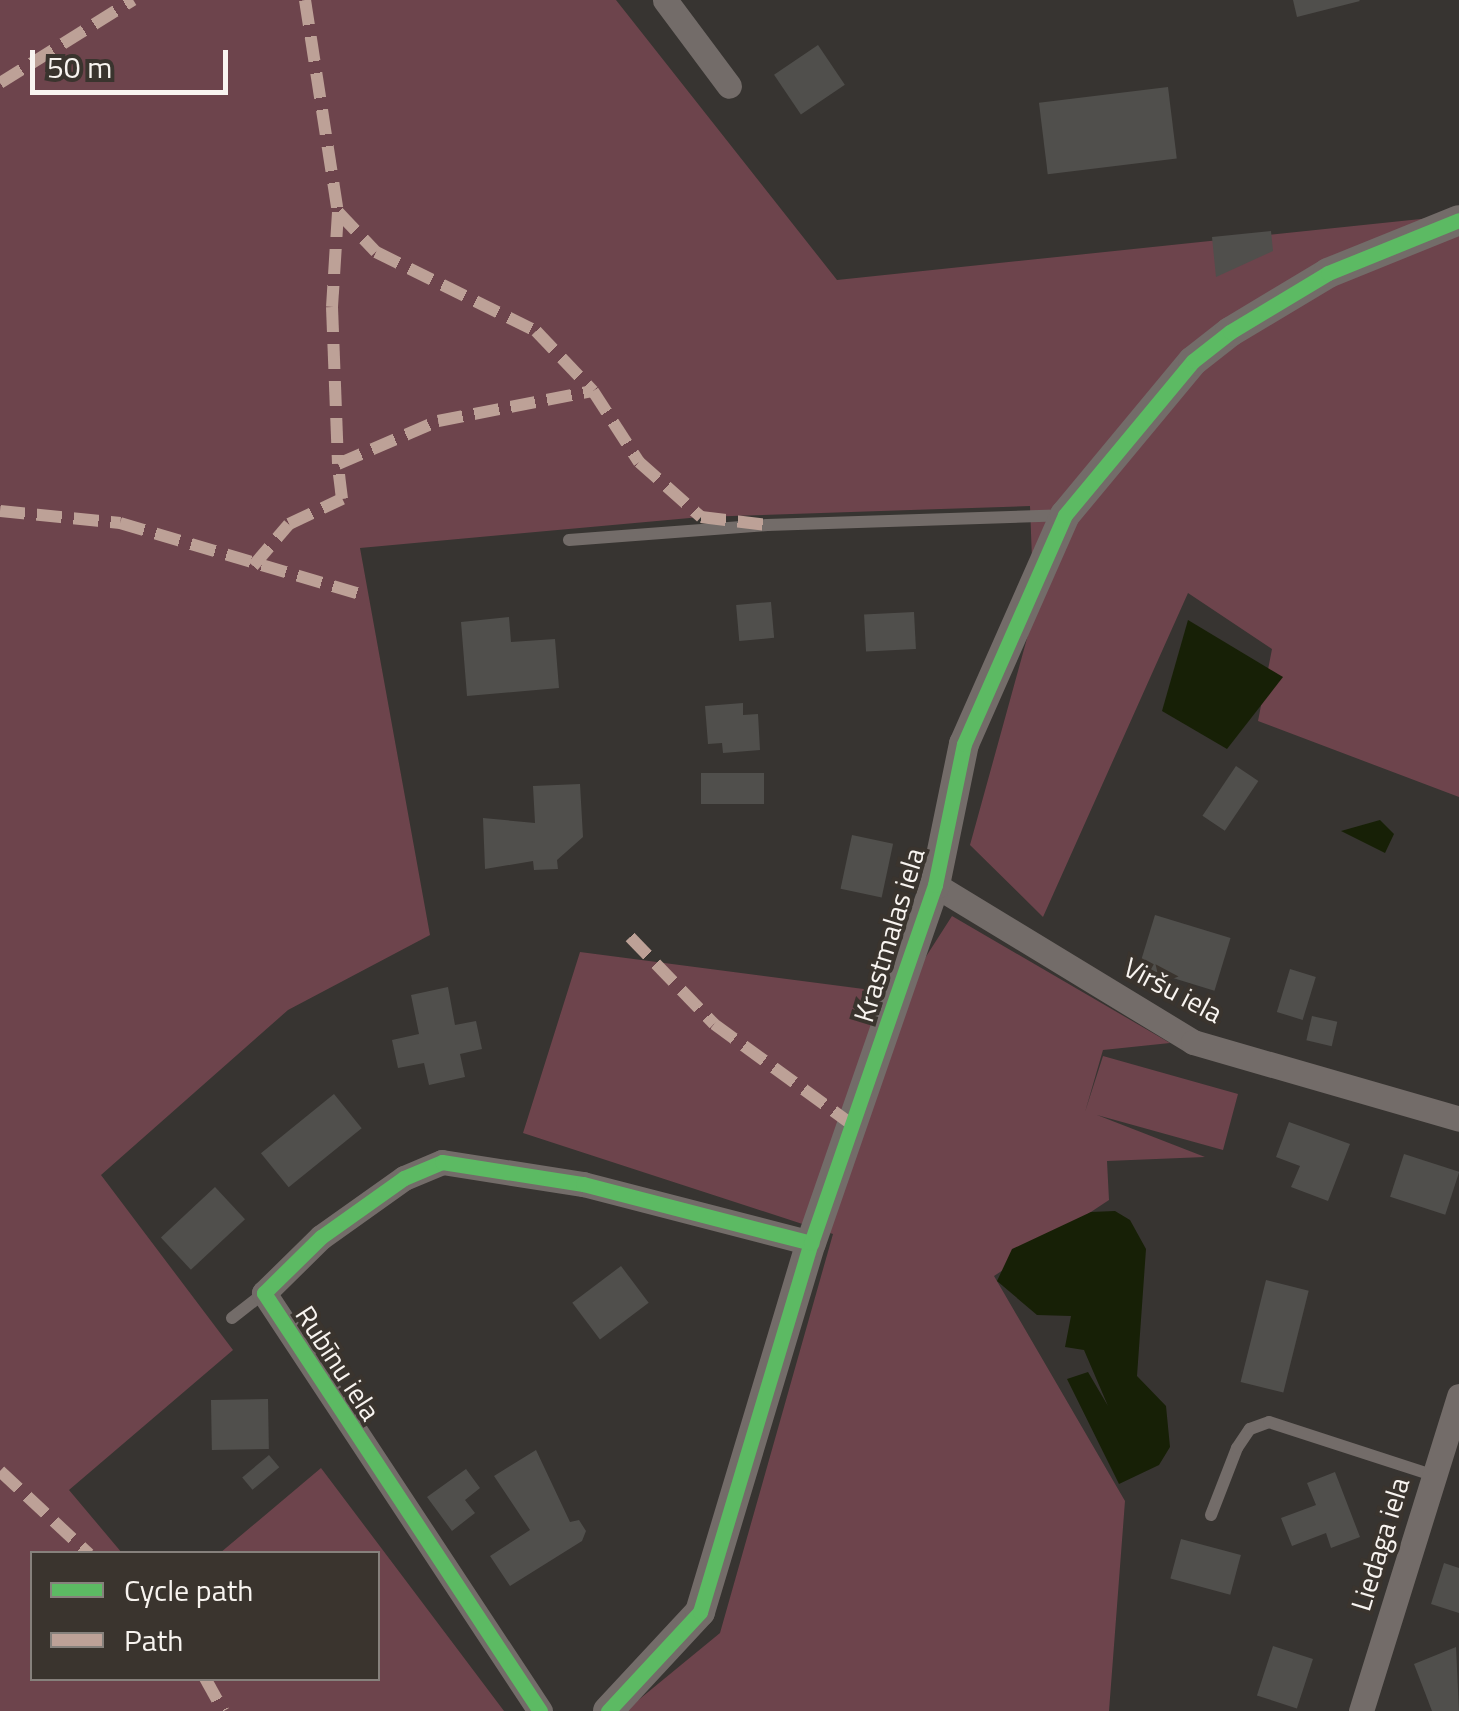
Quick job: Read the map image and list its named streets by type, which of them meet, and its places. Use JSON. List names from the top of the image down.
{
  "streets": {
    "street": [
      "Krastmalas iela",
      "Viršu iela",
      "Rubīnu iela",
      "Liedaga iela"
    ]
  },
  "crossings": [
    ["Krastmalas iela", "Viršu iela"],
    ["Krastmalas iela", "Rubīnu iela"]
  ],
  "legend": ["Cycle path", "Path"],
  "scale_bar": "50 m"
}
